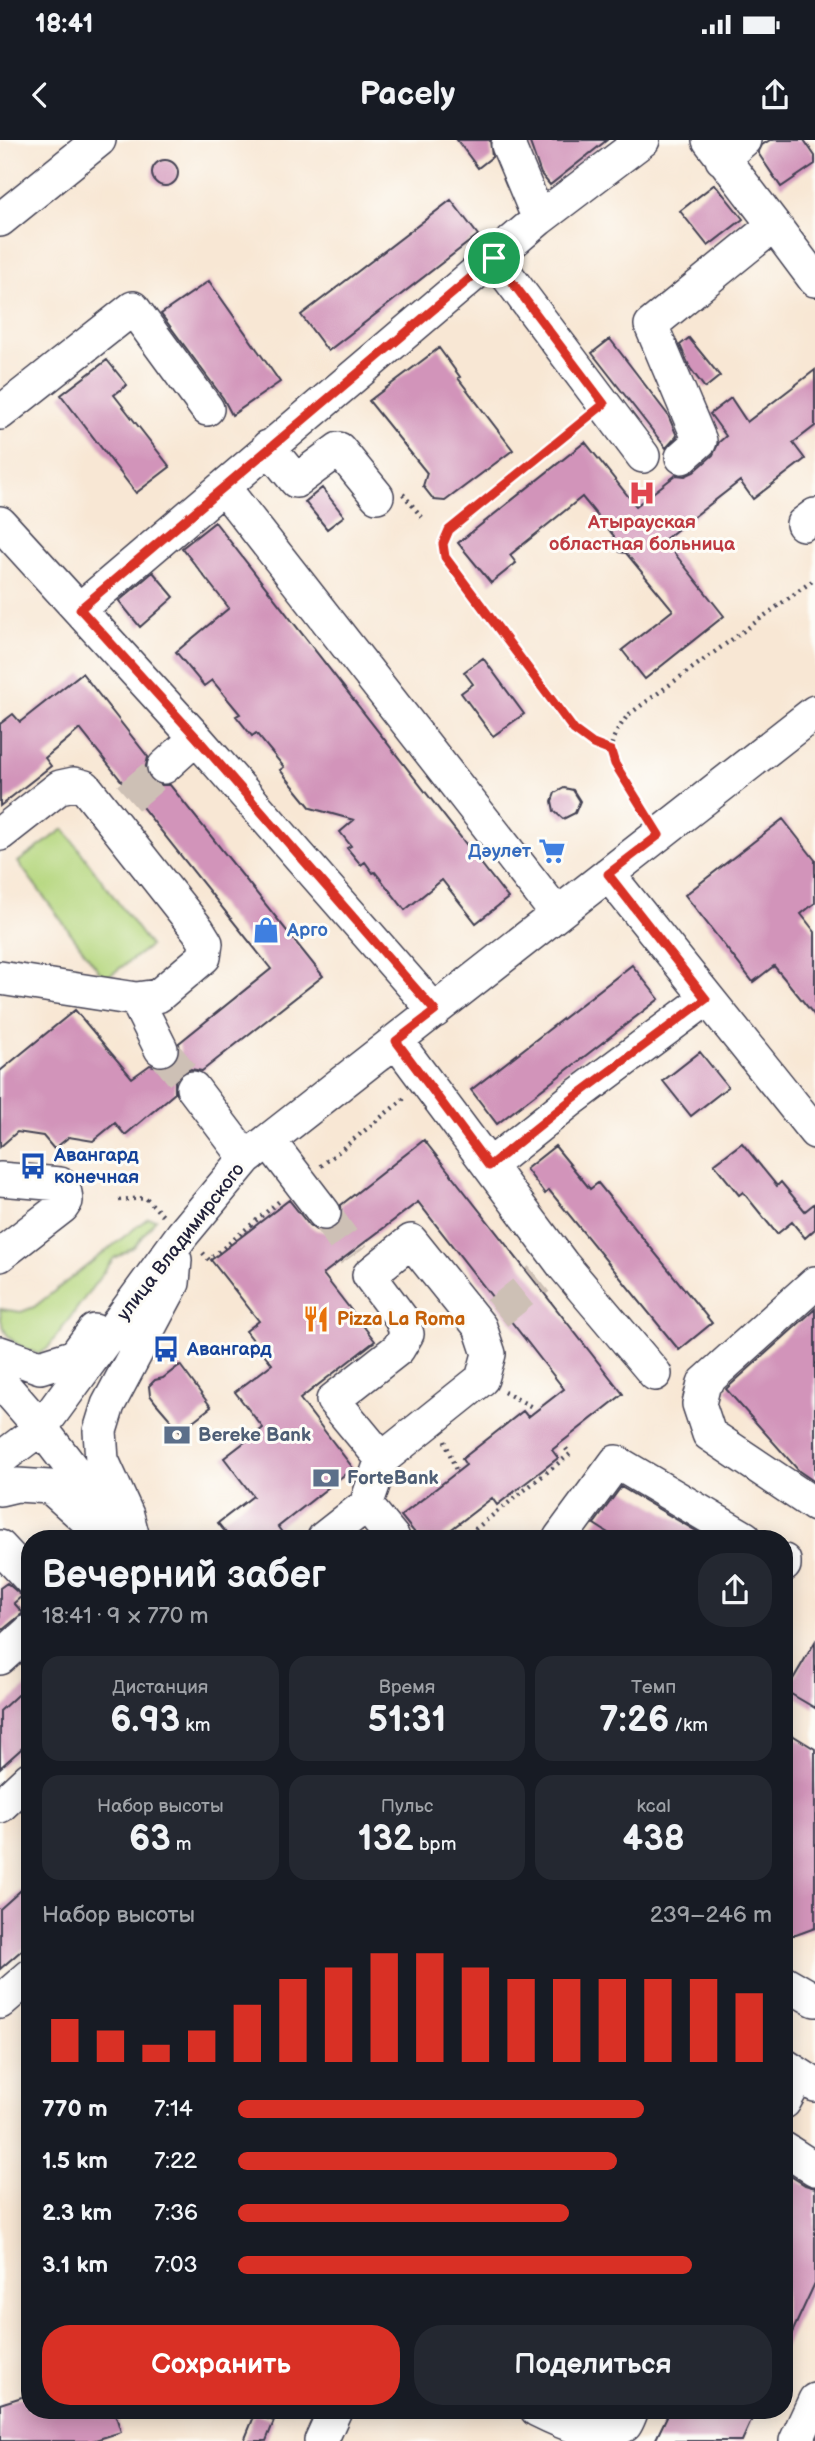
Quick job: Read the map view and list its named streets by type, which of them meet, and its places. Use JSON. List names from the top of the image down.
{
  "streets": {
    "street": ["улица Владимирского"]
  },
  "places": {
    "hospital": ["Атырауская областная больница"],
    "supermarket": ["Дәулет"],
    "shop": ["Арго"],
    "bus stop": ["Авангард конечная", "Авангард"],
    "restaurant": ["Pizza La Roma"],
    "bank": ["Bereke Bank", "ForteBank"]
  },
  "page": {
    "status": "18:41",
    "header": "Pacely",
    "heading": ["Вечерний забег", "18:41 · 9 × 770 m"],
    "stats": [
      ["Дистанция", "6.93 km"],
      ["Время", "51:31"],
      ["Темп", "7:26 /km"],
      ["Набор высоты", "63 m"],
      ["Пульс", "132 bpm"],
      ["kcal", "438"]
    ],
    "chart": ["Набор высоты", "239–246 m"],
    "list": [
      {
        "name": "770 m",
        "note": "7:14"
      },
      {
        "name": "1.5 km",
        "note": "7:22"
      },
      {
        "name": "2.3 km",
        "note": "7:36"
      },
      {
        "name": "3.1 km",
        "note": "7:03"
      }
    ],
    "buttons": ["Сохранить", "Поделиться"]
  }
}
